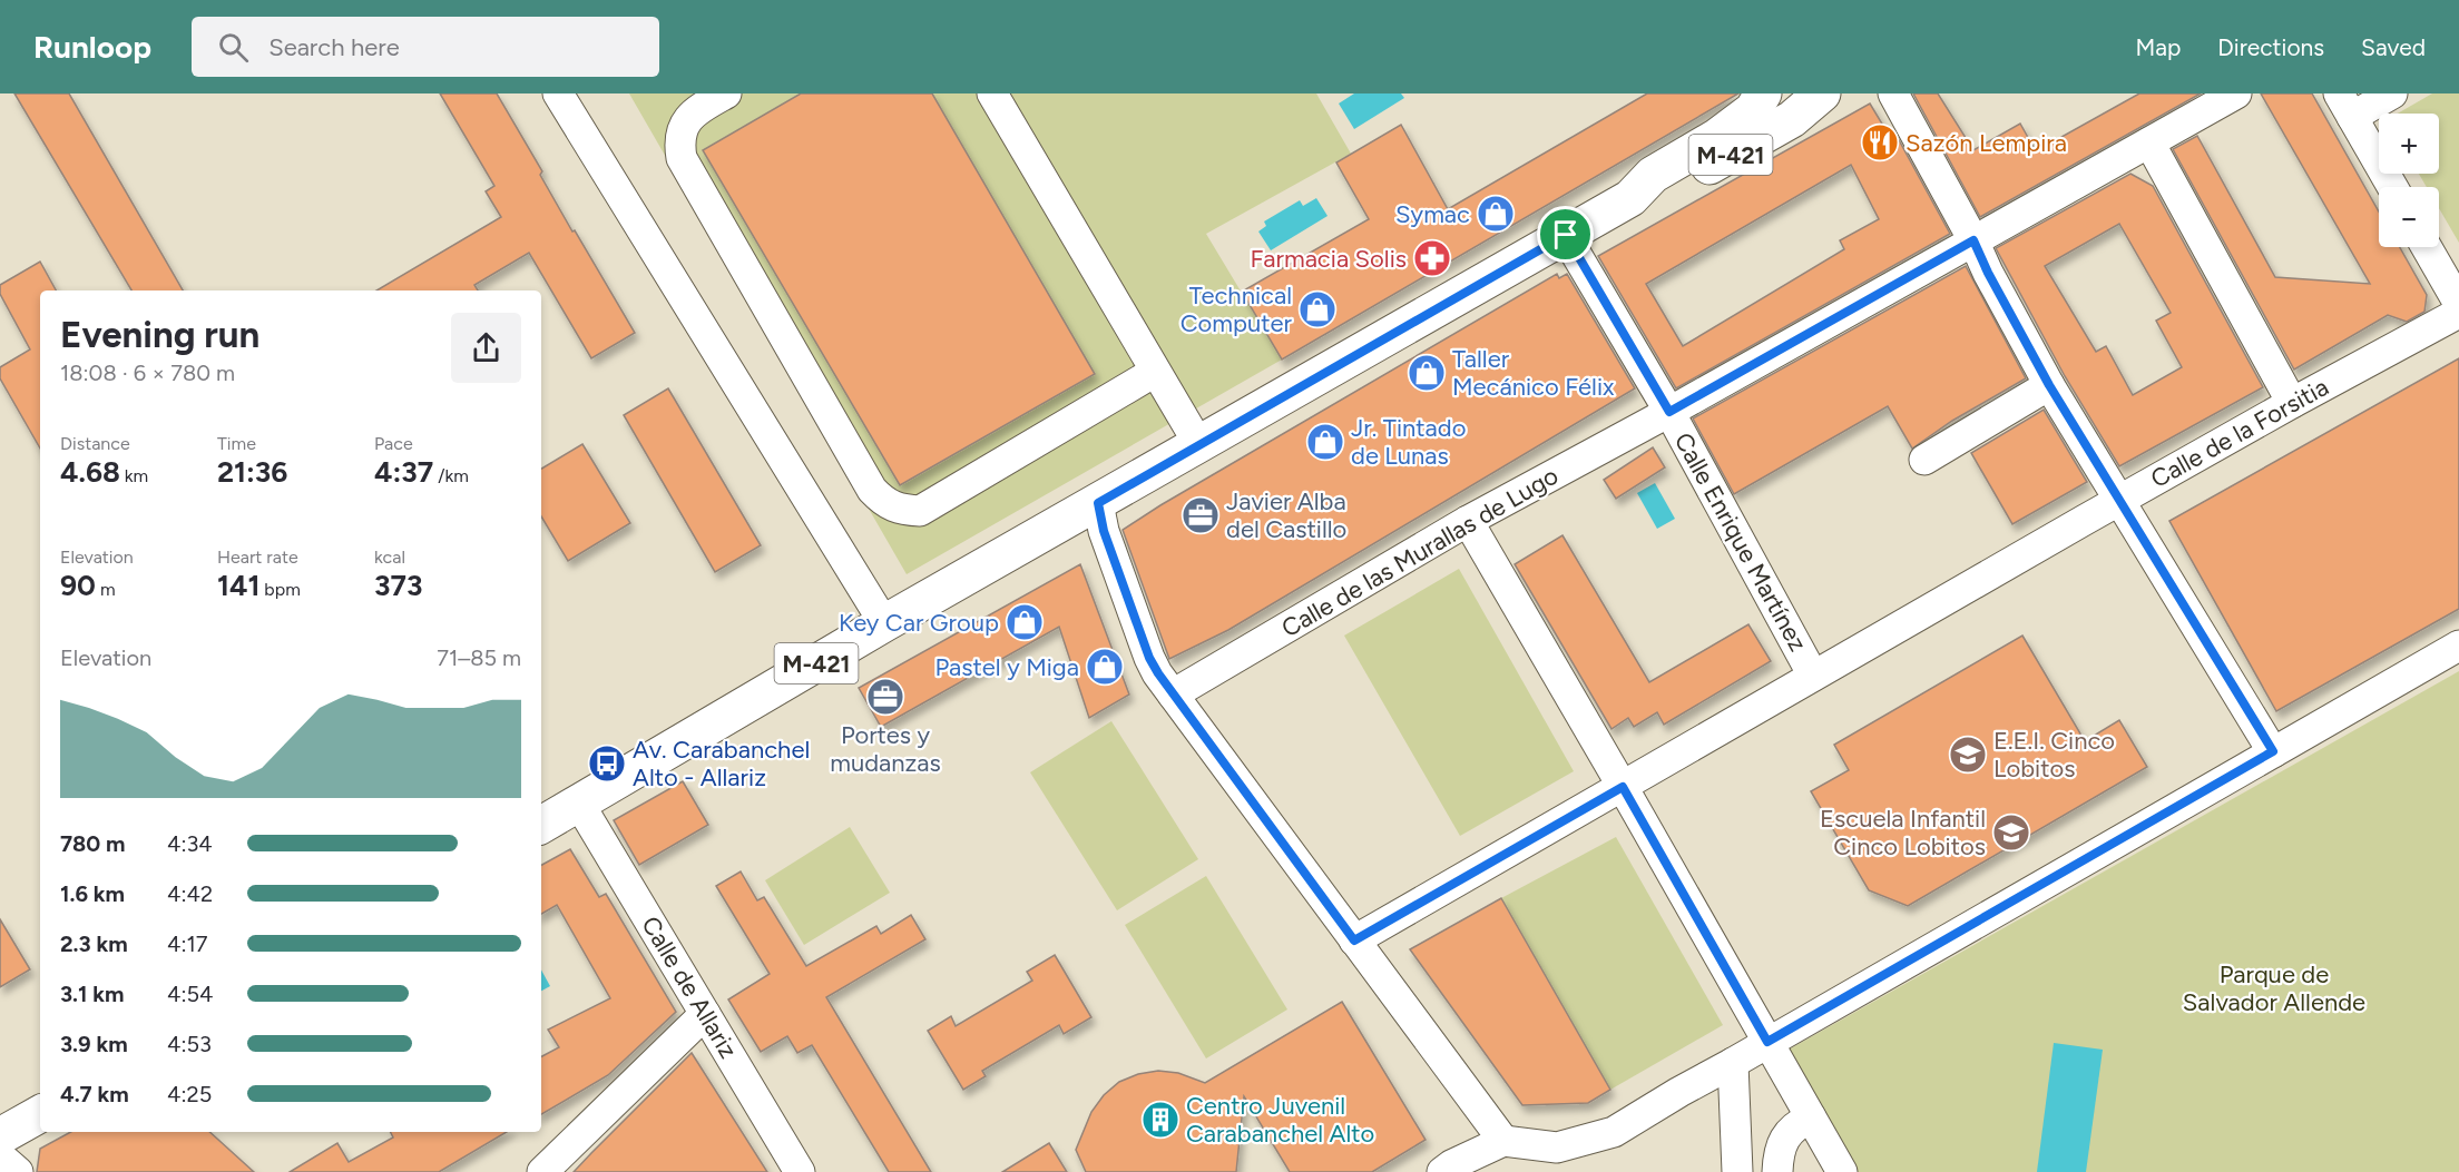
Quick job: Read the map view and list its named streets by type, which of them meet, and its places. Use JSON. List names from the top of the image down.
{
  "streets": {
    "main road": ["M-421"],
    "street": [
      "Calle de la Forsitia",
      "Calle Enrique Martínez",
      "Calle de las Murallas de Lugo",
      "Calle de Allariz"
    ]
  },
  "crossings": [
    ["M-421", "Calle Enrique Martínez"],
    ["M-421", "Calle de Allariz"],
    ["Calle de la Forsitia", "Calle Enrique Martínez"],
    ["Calle Enrique Martínez", "Calle de las Murallas de Lugo"]
  ],
  "parks": ["Parque de Salvador Allende"],
  "places": {
    "restaurant": ["Sazón Lempira"],
    "shop": [
      "Symac",
      "Technical Computer",
      "Taller Mecánico Félix",
      "Jr. Tintado de Lunas",
      "Key Car Group",
      "Pastel y Miga"
    ],
    "pharmacy": ["Farmacia Solis"],
    "office": ["Javier Alba del Castillo", "Portes y mudanzas"],
    "school or university": ["E.E.I. Cinco Lobitos", "Escuela Infantil Cinco Lobitos"],
    "bus stop": ["Av. Carabanchel Alto - Allariz"],
    "building": ["Centro Juvenil Carabanchel Alto"]
  },
  "page": {
    "header": "Runloop",
    "search": "Search here",
    "nav": ["Map", "Directions", "Saved"],
    "map_buttons": ["+", "−"],
    "heading": ["Evening run", "18:08 · 6 × 780 m"],
    "stats": [
      ["Distance", "4.68 km"],
      ["Time", "21:36"],
      ["Pace", "4:37 /km"],
      ["Elevation", "90 m"],
      ["Heart rate", "141 bpm"],
      ["kcal", "373"]
    ],
    "chart": ["Elevation", "71–85 m"],
    "list": [
      {
        "name": "780 m",
        "note": "4:34"
      },
      {
        "name": "1.6 km",
        "note": "4:42"
      },
      {
        "name": "2.3 km",
        "note": "4:17"
      },
      {
        "name": "3.1 km",
        "note": "4:54"
      },
      {
        "name": "3.9 km",
        "note": "4:53"
      },
      {
        "name": "4.7 km",
        "note": "4:25"
      }
    ]
  }
}
